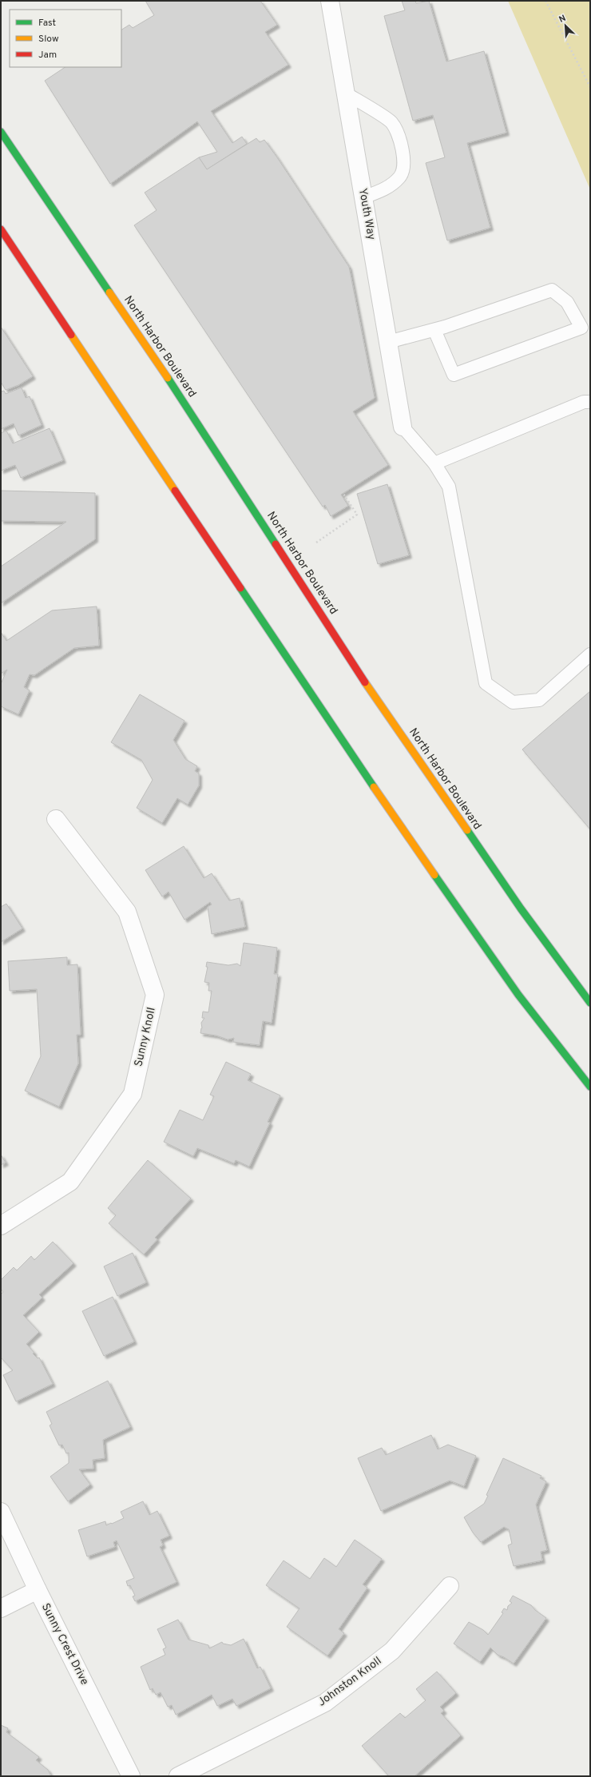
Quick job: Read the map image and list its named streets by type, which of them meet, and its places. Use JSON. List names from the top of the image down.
{
  "streets": {
    "main road": ["North Harbor Boulevard"],
    "street": [
      "Youth Way",
      "Sunny Knoll",
      "Sunny Crest Drive",
      "Johnston Knoll"
    ]
  },
  "legend": ["Fast", "Slow", "Jam"],
  "north": "top left"
}
